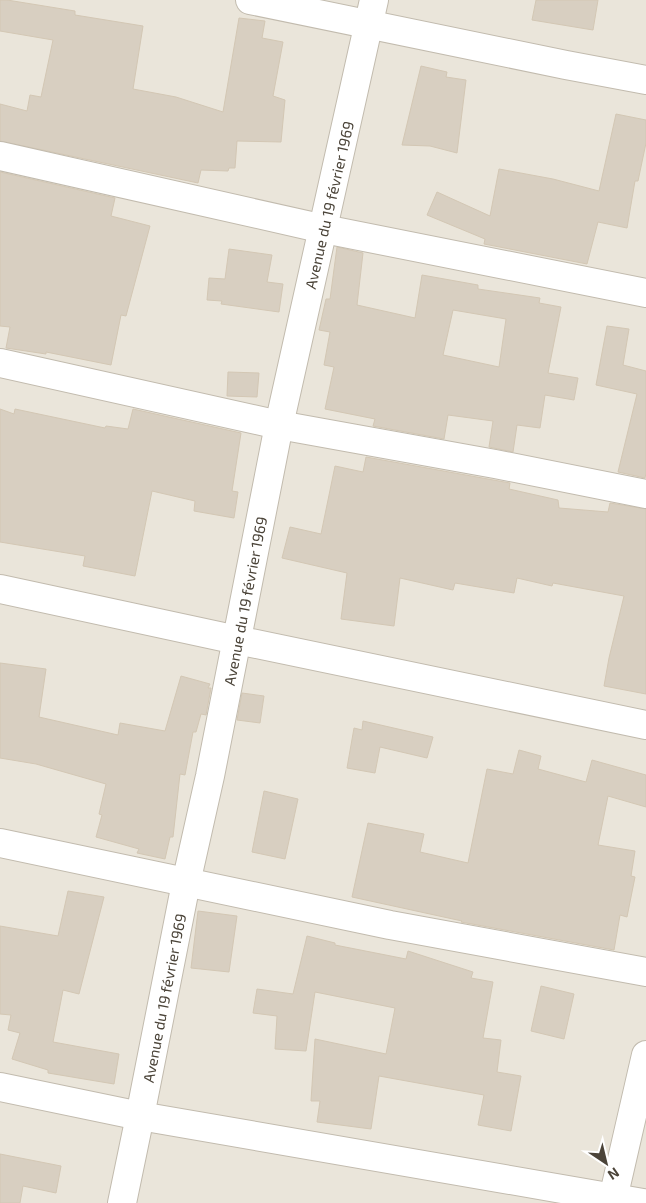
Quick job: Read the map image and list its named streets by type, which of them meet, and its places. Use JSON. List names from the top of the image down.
{
  "streets": {
    "street": ["Avenue du 19 février 1969"]
  },
  "north": "bottom right"
}
